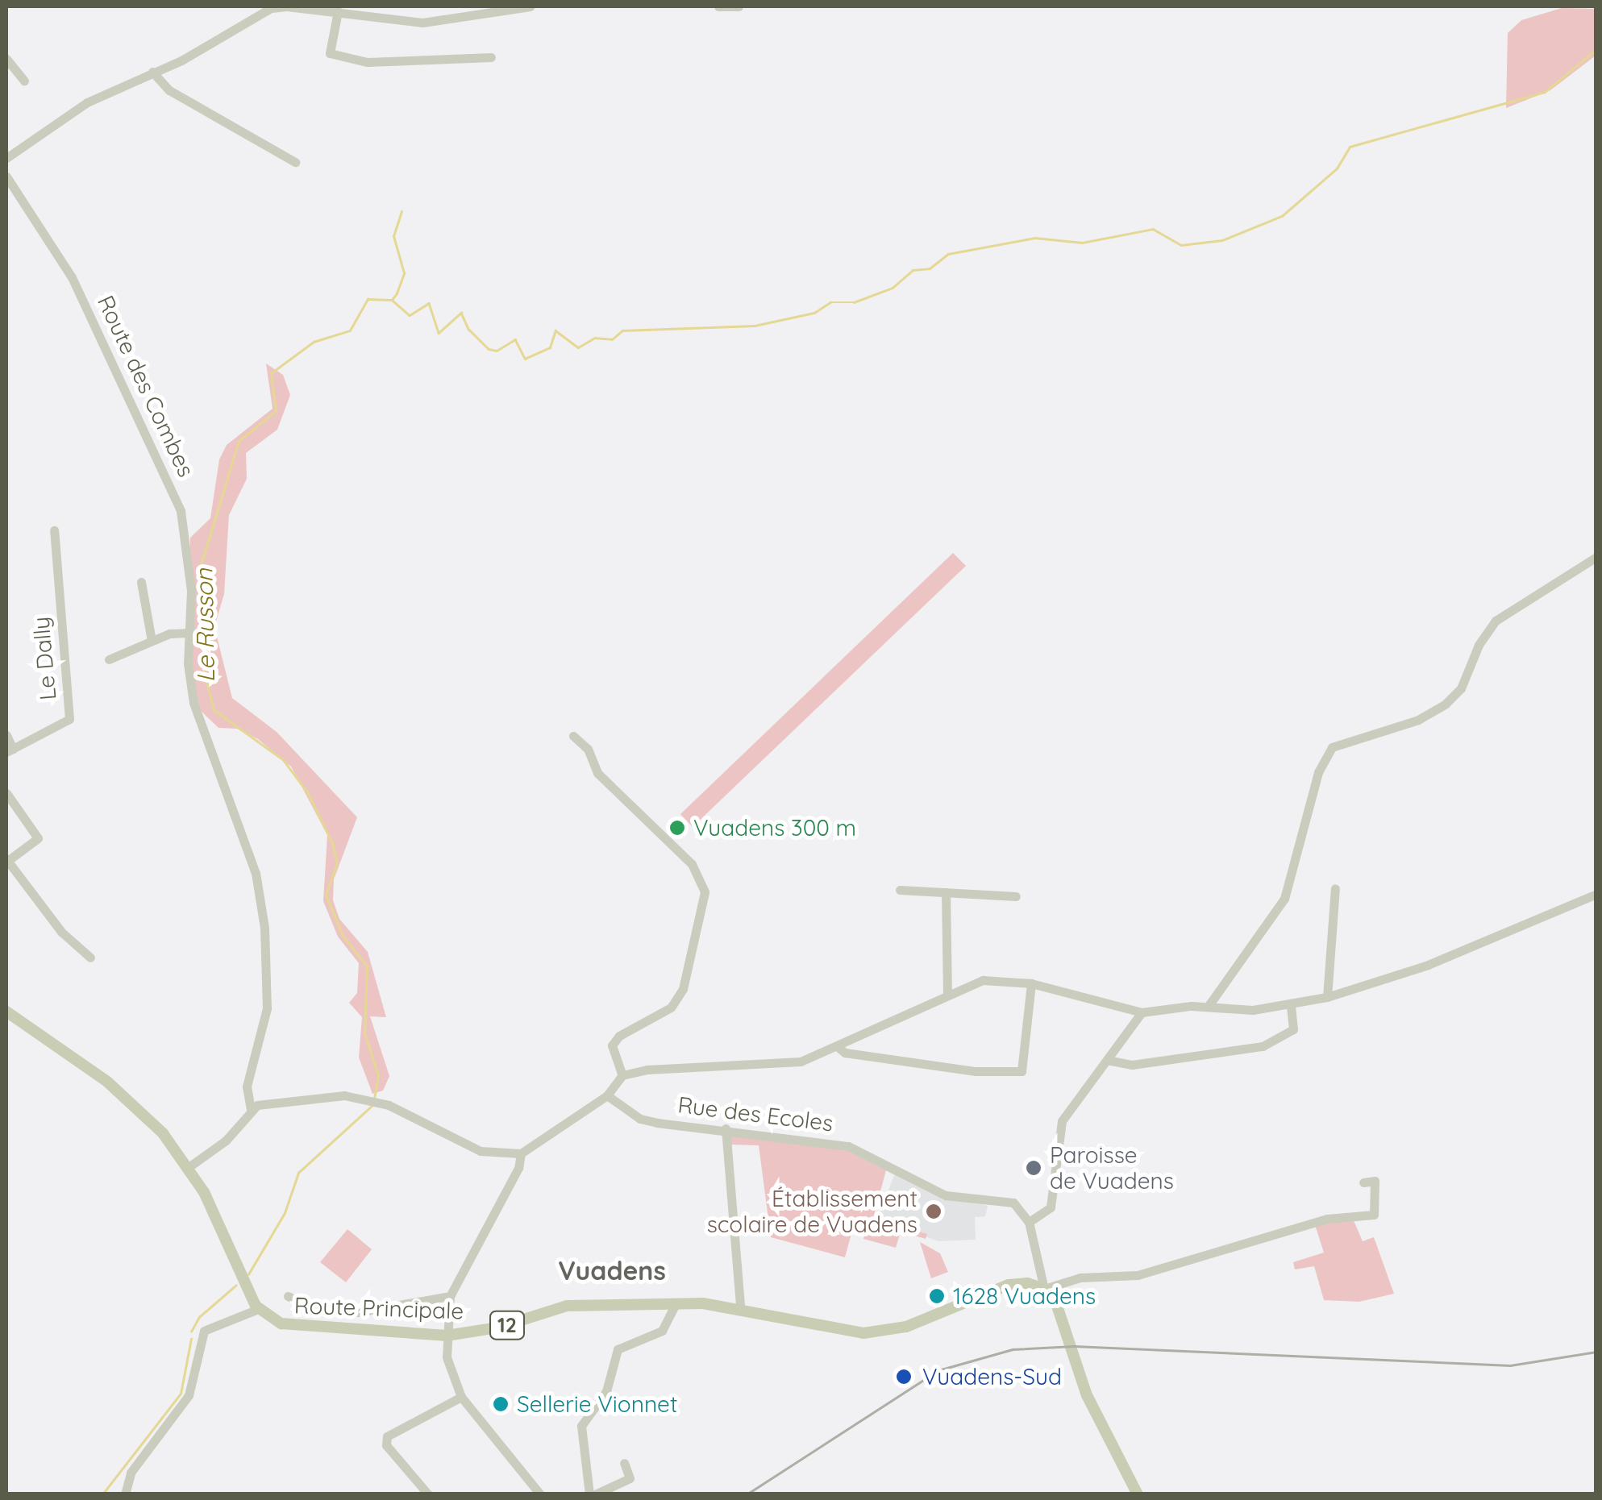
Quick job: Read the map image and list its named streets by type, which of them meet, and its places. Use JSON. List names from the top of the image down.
{
  "streets": {
    "main road": ["Route Principale", "12"],
    "street": ["Route des Combes", "Le Dally", "Rue des Ecoles"]
  },
  "districts": ["Vuadens"],
  "water": ["Le Russon"],
  "places": [
    "Vuadens 300 m",
    "Paroisse de Vuadens",
    "Établissement scolaire de Vuadens",
    "1628 Vuadens",
    "Vuadens-Sud",
    "Sellerie Vionnet"
  ]
}
